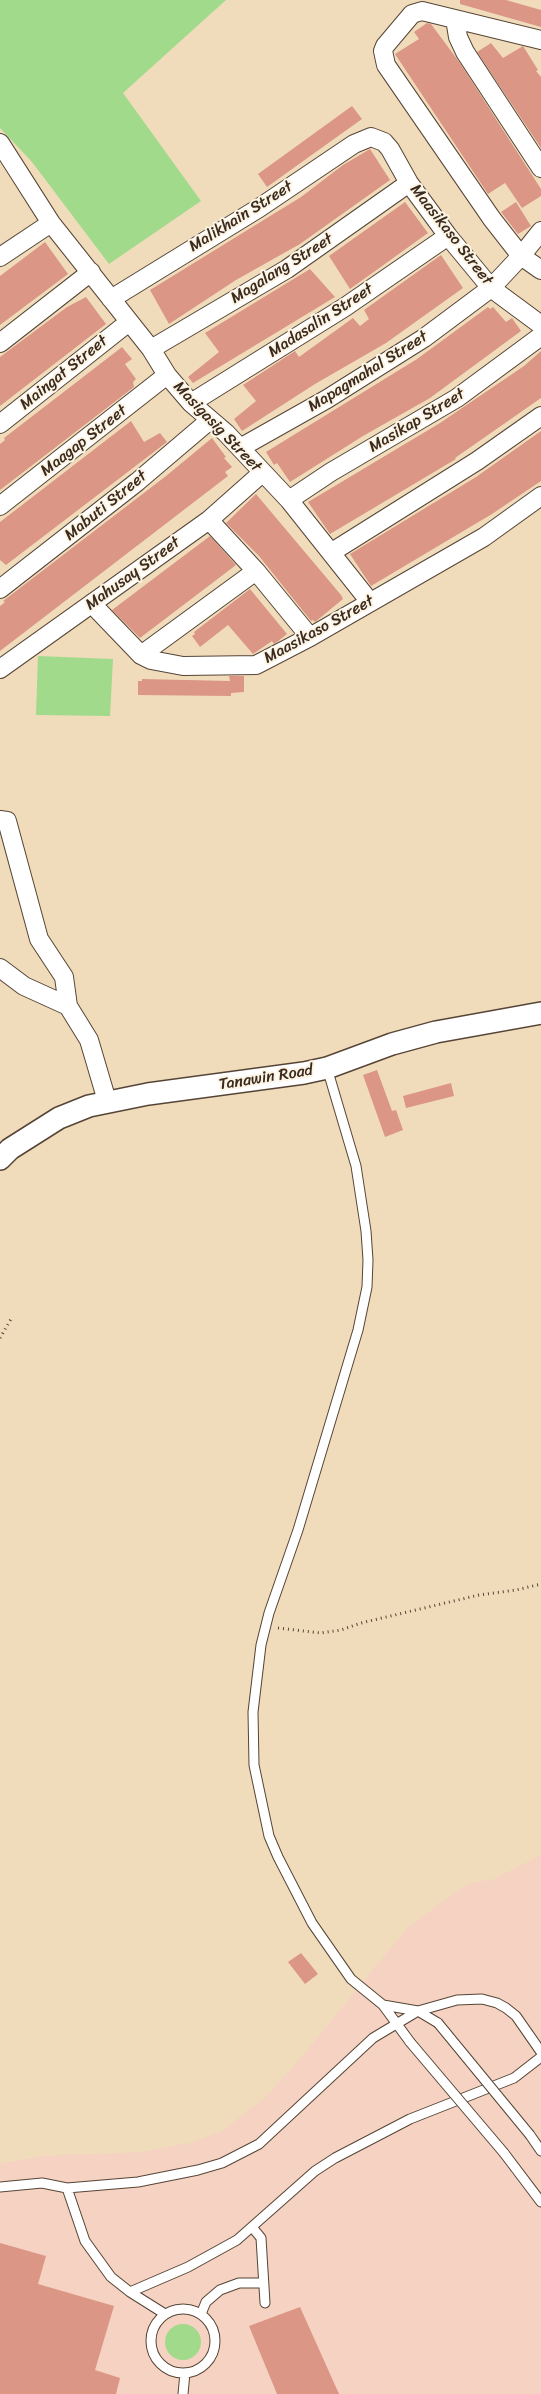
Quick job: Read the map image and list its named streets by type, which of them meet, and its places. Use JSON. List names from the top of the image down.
{
  "streets": {
    "street": [
      "Malikhain Street",
      "Maasikaso Street",
      "Magalang Street",
      "Madasalin Street",
      "Mapagmahal Street",
      "Maingat Street",
      "Masikap Street",
      "Masigasig Street",
      "Maagap Street",
      "Mabuti Street",
      "Mahusay Street",
      "Tanawin Road"
    ]
  },
  "crossings": [
    ["Malikhain Street", "Maasikaso Street"],
    ["Malikhain Street", "Masigasig Street"],
    ["Maasikaso Street", "Magalang Street"],
    ["Maasikaso Street", "Madasalin Street"],
    ["Maasikaso Street", "Mapagmahal Street"],
    ["Maasikaso Street", "Masigasig Street"],
    ["Maasikaso Street", "Mahusay Street"],
    ["Magalang Street", "Masigasig Street"],
    ["Madasalin Street", "Masigasig Street"],
    ["Mapagmahal Street", "Masigasig Street"],
    ["Maingat Street", "Masigasig Street"],
    ["Masikap Street", "Masigasig Street"],
    ["Masigasig Street", "Maagap Street"],
    ["Masigasig Street", "Mabuti Street"],
    ["Masigasig Street", "Mahusay Street"]
  ]
}
